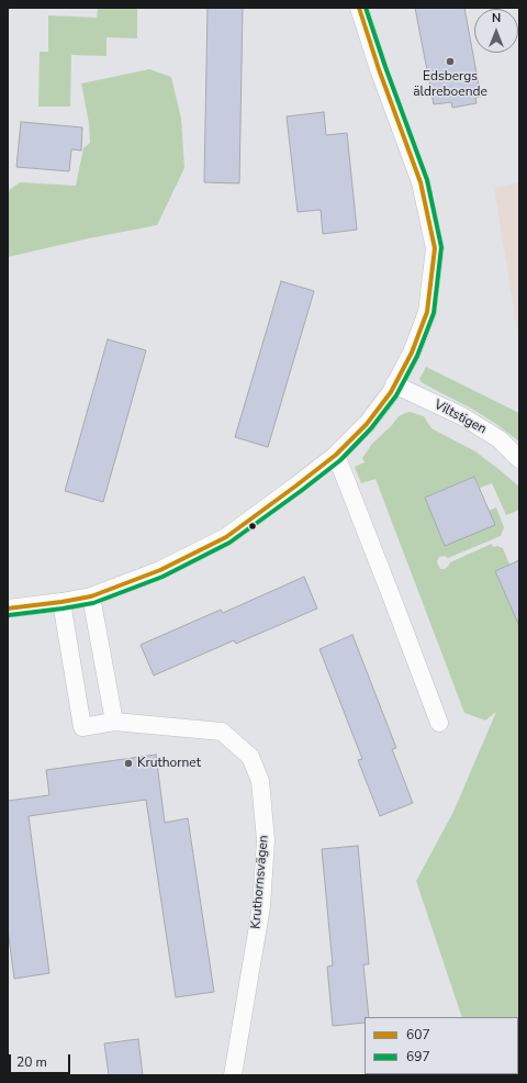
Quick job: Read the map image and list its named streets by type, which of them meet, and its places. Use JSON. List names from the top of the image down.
{
  "streets": {
    "street": ["Viltstigen", "Kruthornsvägen"]
  },
  "places": ["Edsbergs äldreboende", "Kruthornet"],
  "lines": ["transit line 607", "transit line 697"],
  "legend": ["607", "697"],
  "scale_bar": "20 m",
  "north": "top"
}
